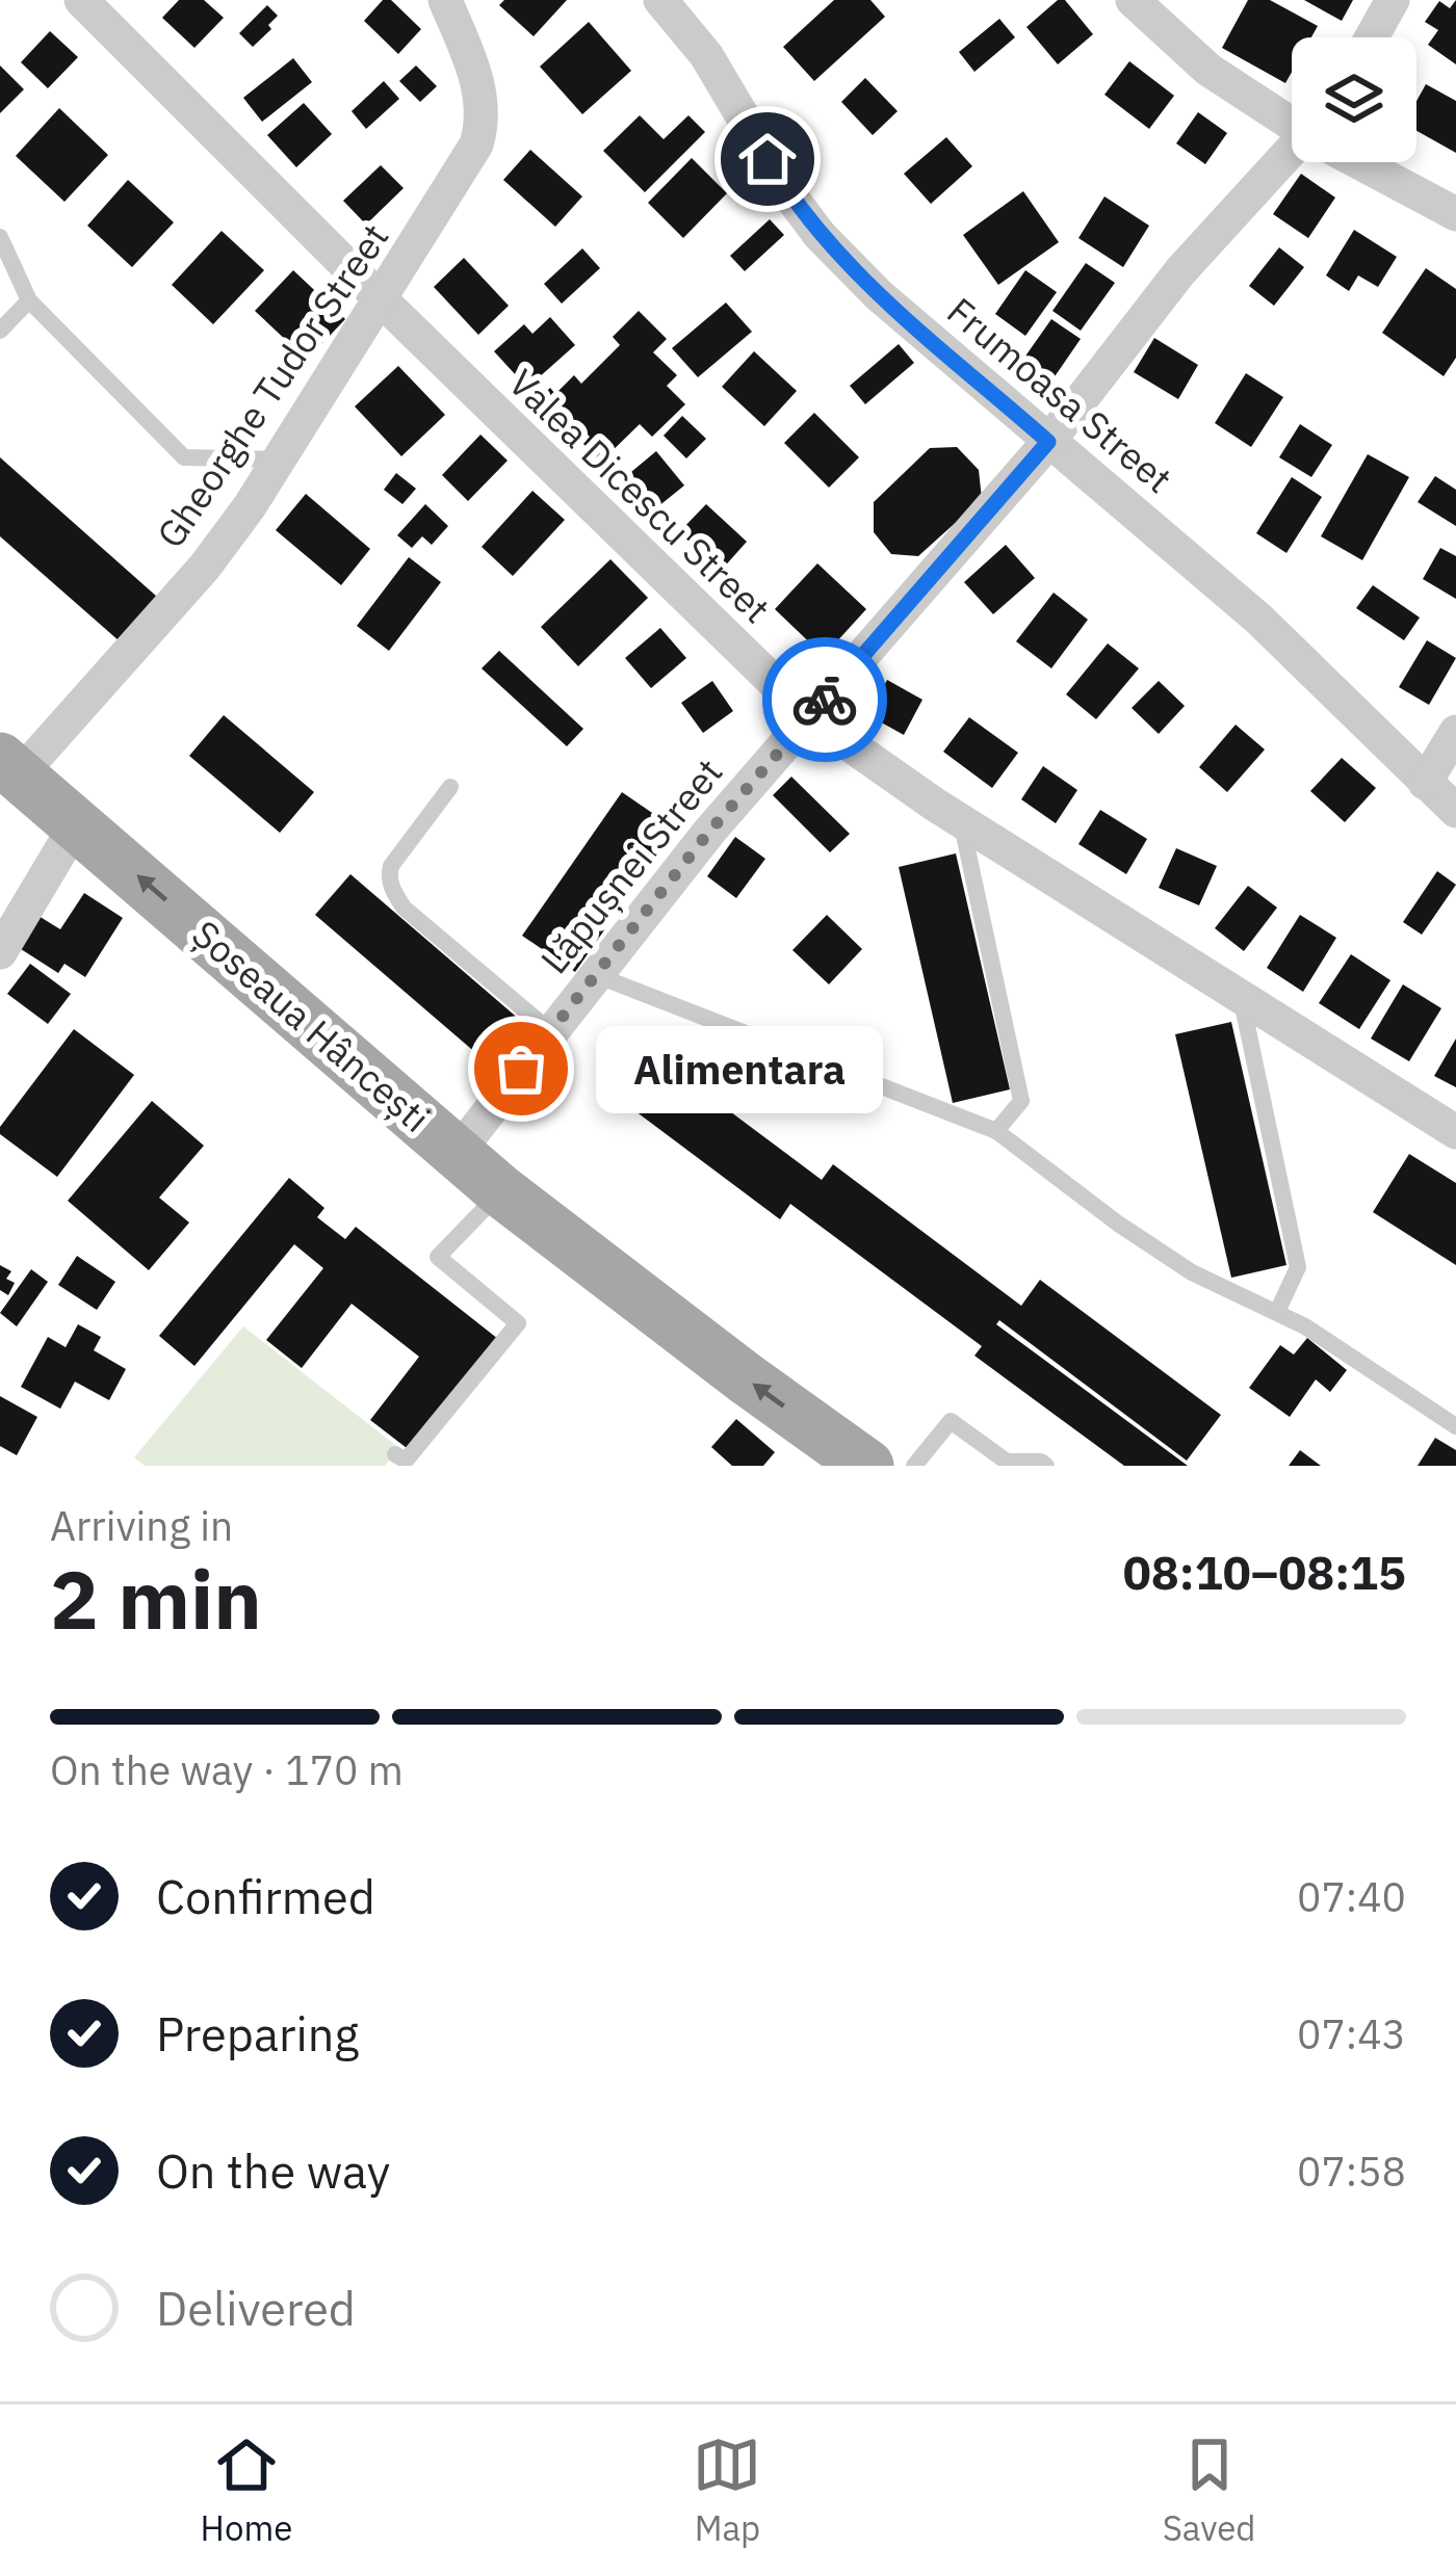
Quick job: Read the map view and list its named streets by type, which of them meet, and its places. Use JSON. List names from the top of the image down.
{
  "streets": {
    "main road": ["Șoseaua Hâncești"],
    "street": [
      "Gheorghe Tudor Street",
      "Frumoasa Street",
      "Valea Dicescu Street",
      "Lăpușnei Street"
    ]
  },
  "crossings": [
    ["Gheorghe Tudor Street", "Valea Dicescu Street"],
    ["Gheorghe Tudor Street", "Șoseaua Hâncești"],
    ["Frumoasa Street", "Lăpușnei Street"],
    ["Valea Dicescu Street", "Lăpușnei Street"],
    ["Lăpușnei Street", "Șoseaua Hâncești"]
  ],
  "one_way": ["Șoseaua Hâncești"],
  "places": ["Alimentara"],
  "page": {
    "bubble": "Alimentara",
    "heading": ["2 min", "Arriving in", "08:10–08:15"],
    "bar": "On the way · 170 m",
    "list": [
      ["Confirmed", "07:40"],
      ["Preparing", "07:43"],
      ["On the way", "07:58"],
      "Delivered"
    ],
    "tabs": ["Home", "Map", "Saved"]
  }
}
